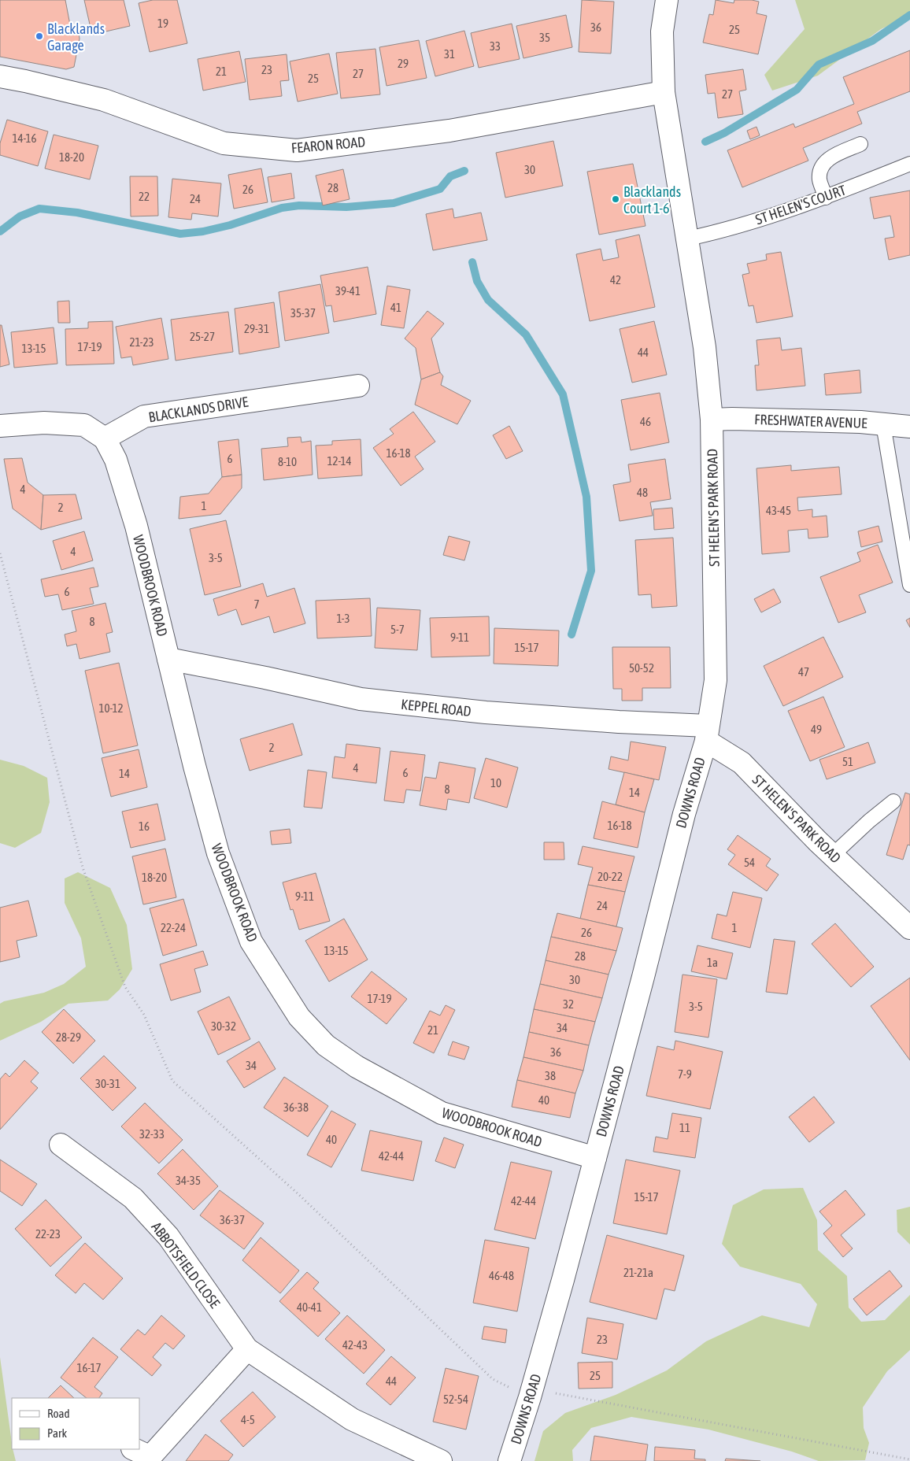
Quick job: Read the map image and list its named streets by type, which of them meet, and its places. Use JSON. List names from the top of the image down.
{
  "streets": {
    "street": [
      "FEARON ROAD",
      "BLACKLANDS DRIVE",
      "FRESHWATER AVENUE",
      "ST HELEN'S PARK ROAD",
      "WOODBROOK ROAD",
      "KEPPEL ROAD",
      "DOWNS ROAD",
      "ABBOTSFIELD CLOSE"
    ],
    "lane": ["ST HELEN'S COURT"]
  },
  "crossings": [
    ["FEARON ROAD", "ST HELEN'S PARK ROAD"],
    ["ST HELEN'S COURT", "ST HELEN'S PARK ROAD"],
    ["BLACKLANDS DRIVE", "WOODBROOK ROAD"],
    ["FRESHWATER AVENUE", "ST HELEN'S PARK ROAD"],
    ["ST HELEN'S PARK ROAD", "KEPPEL ROAD"],
    ["ST HELEN'S PARK ROAD", "DOWNS ROAD"],
    ["WOODBROOK ROAD", "KEPPEL ROAD"],
    ["WOODBROOK ROAD", "DOWNS ROAD"],
    ["KEPPEL ROAD", "DOWNS ROAD"]
  ],
  "places": ["Blacklands Garage", "Blacklands Court 1-6"],
  "house_numbers": [
    "19",
    "36",
    "25",
    "35",
    "33",
    "31",
    "29",
    "23",
    "21",
    "27",
    "25",
    "27",
    "14-16",
    "18-20",
    "30",
    "28",
    "26",
    "22",
    "24",
    "42",
    "39-41",
    "41",
    "35-37",
    "29-31",
    "25-27",
    "21-23",
    "17-19",
    "13-15",
    "44",
    "46",
    "16-18",
    "6",
    "12-14",
    "8-10",
    "4",
    "48",
    "1",
    "2",
    "43-45",
    "4",
    "3-5",
    "6",
    "7",
    "1-3",
    "8",
    "5-7",
    "9-11",
    "15-17",
    "50-52",
    "47",
    "10-12",
    "49",
    "2",
    "51",
    "4",
    "6",
    "14",
    "10",
    "8",
    "14",
    "16-18",
    "16",
    "54",
    "20-22",
    "18-20",
    "9-11",
    "24",
    "22-24",
    "1",
    "26",
    "13-15",
    "28",
    "1a",
    "30",
    "17-19",
    "32",
    "3-5",
    "30-32",
    "34",
    "21",
    "28-29",
    "36",
    "34",
    "7-9",
    "38",
    "30-31",
    "40",
    "36-38",
    "11",
    "32-33",
    "40",
    "42-44",
    "34-35",
    "15-17",
    "42-44",
    "36-37",
    "22-23",
    "21-21a",
    "46-48",
    "40-41",
    "23",
    "42-43",
    "16-17",
    "25",
    "44",
    "52-54",
    "4-5"
  ],
  "legend": ["Road", "Park"]
}
